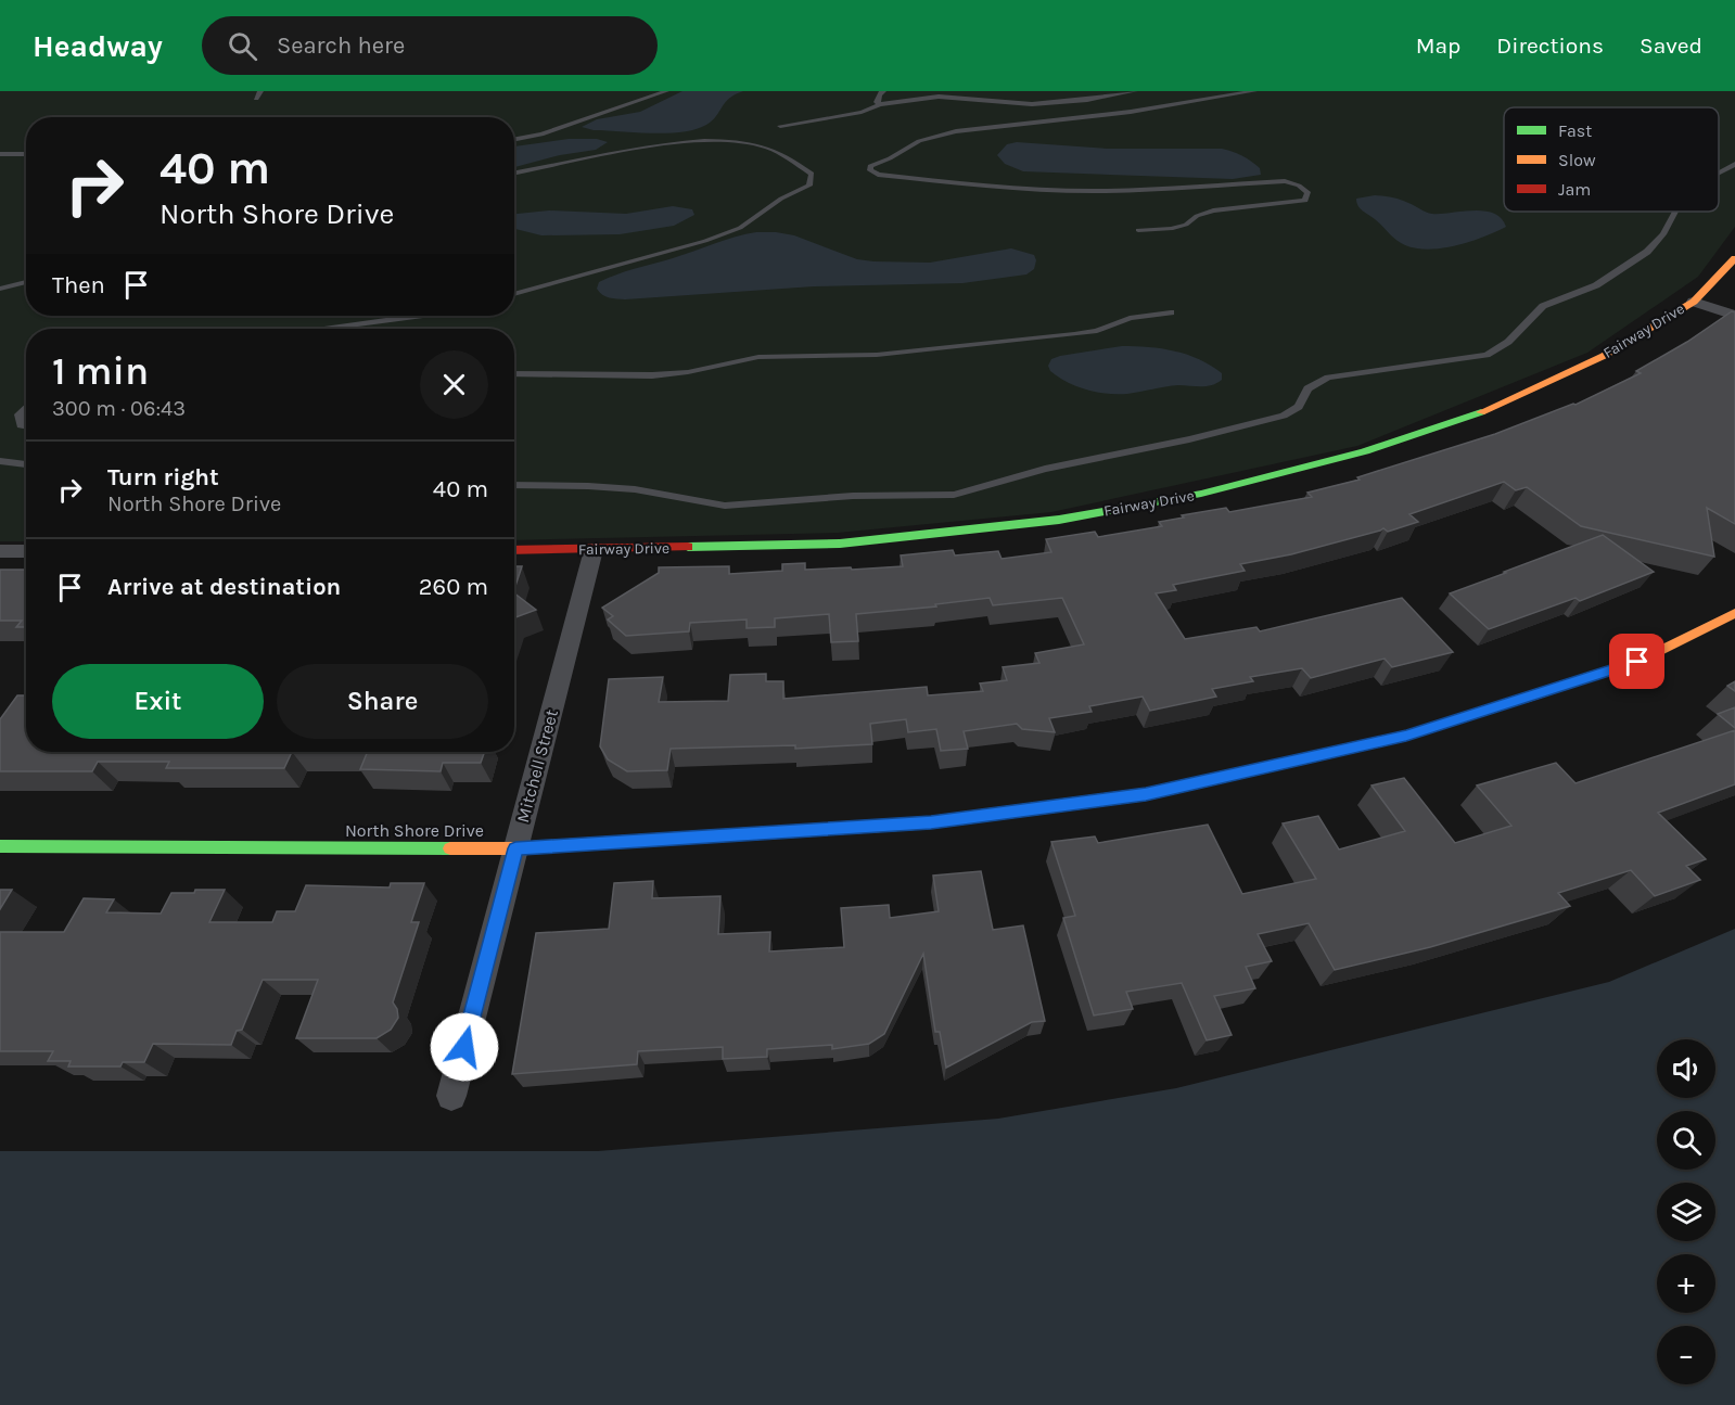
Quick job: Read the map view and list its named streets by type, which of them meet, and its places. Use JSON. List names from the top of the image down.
{
  "streets": {
    "street": ["Fairway Drive", "Mitchell Street", "North Shore Drive"]
  },
  "crossings": [
    ["Fairway Drive", "Mitchell Street"],
    ["Mitchell Street", "North Shore Drive"]
  ],
  "legend": ["Fast", "Slow", "Jam"],
  "page": {
    "header": "Headway",
    "search": "Search here",
    "nav": ["Map", "Directions", "Saved"],
    "turn": ["40 m", "North Shore Drive"],
    "then": "Then",
    "heading": ["1 min", "300 m · 06:43"],
    "list": [
      {
        "name": "Turn right",
        "note": "North Shore Drive",
        "value": "40 m"
      },
      {
        "name": "Arrive at destination",
        "value": "260 m"
      }
    ],
    "buttons": ["Exit", "Share"],
    "map_buttons": ["+", "−"]
  }
}
